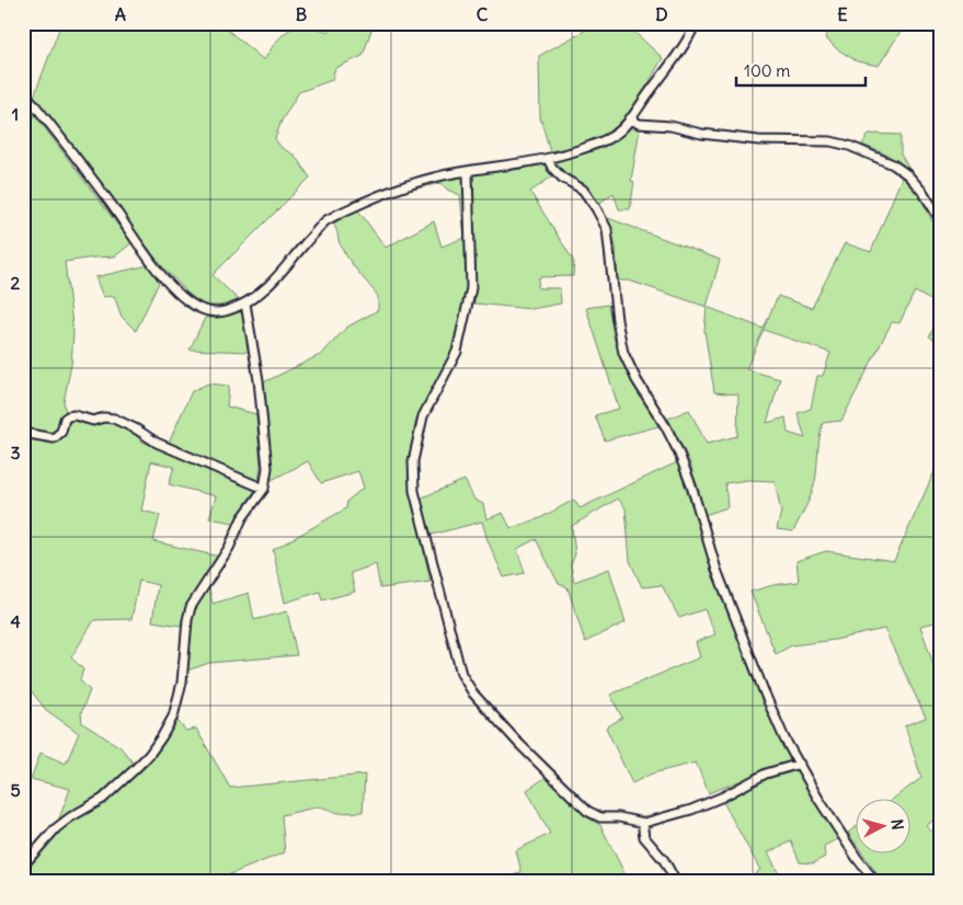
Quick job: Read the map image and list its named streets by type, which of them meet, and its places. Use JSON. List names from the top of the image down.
{
  "scale_bar": "100 m",
  "north": "right",
  "grid": {
    "columns": [
      "A",
      "B",
      "C",
      "D",
      "E"
    ],
    "rows": [
      "1",
      "2",
      "3",
      "4",
      "5"
    ]
  }
}
